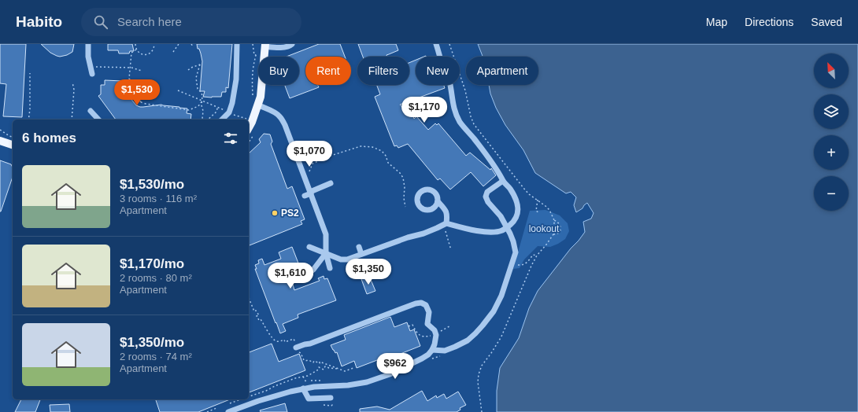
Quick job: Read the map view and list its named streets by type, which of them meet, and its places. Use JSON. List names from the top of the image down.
{
  "parks": ["lookout"],
  "places": ["PS2"],
  "north": "top left",
  "page": {
    "header": "Habito",
    "search": "Search here",
    "nav": ["Map", "Directions", "Saved"],
    "map_buttons": ["+", "−"],
    "chip": [
      "Buy",
      "Rent",
      "Filters",
      "New",
      "Apartment"
    ],
    "price": [
      "$1,530",
      "$1,170",
      "$1,070",
      "$1,350",
      "$1,610",
      "$962"
    ],
    "heading": "6 homes",
    "list": [
      {
        "name": "$1,530/mo",
        "note": "3 rooms · 116 m² · Apartment"
      },
      {
        "name": "$1,170/mo",
        "note": "2 rooms · 80 m² · Apartment"
      },
      {
        "name": "$1,350/mo",
        "note": "2 rooms · 74 m² · Apartment"
      }
    ]
  }
}
